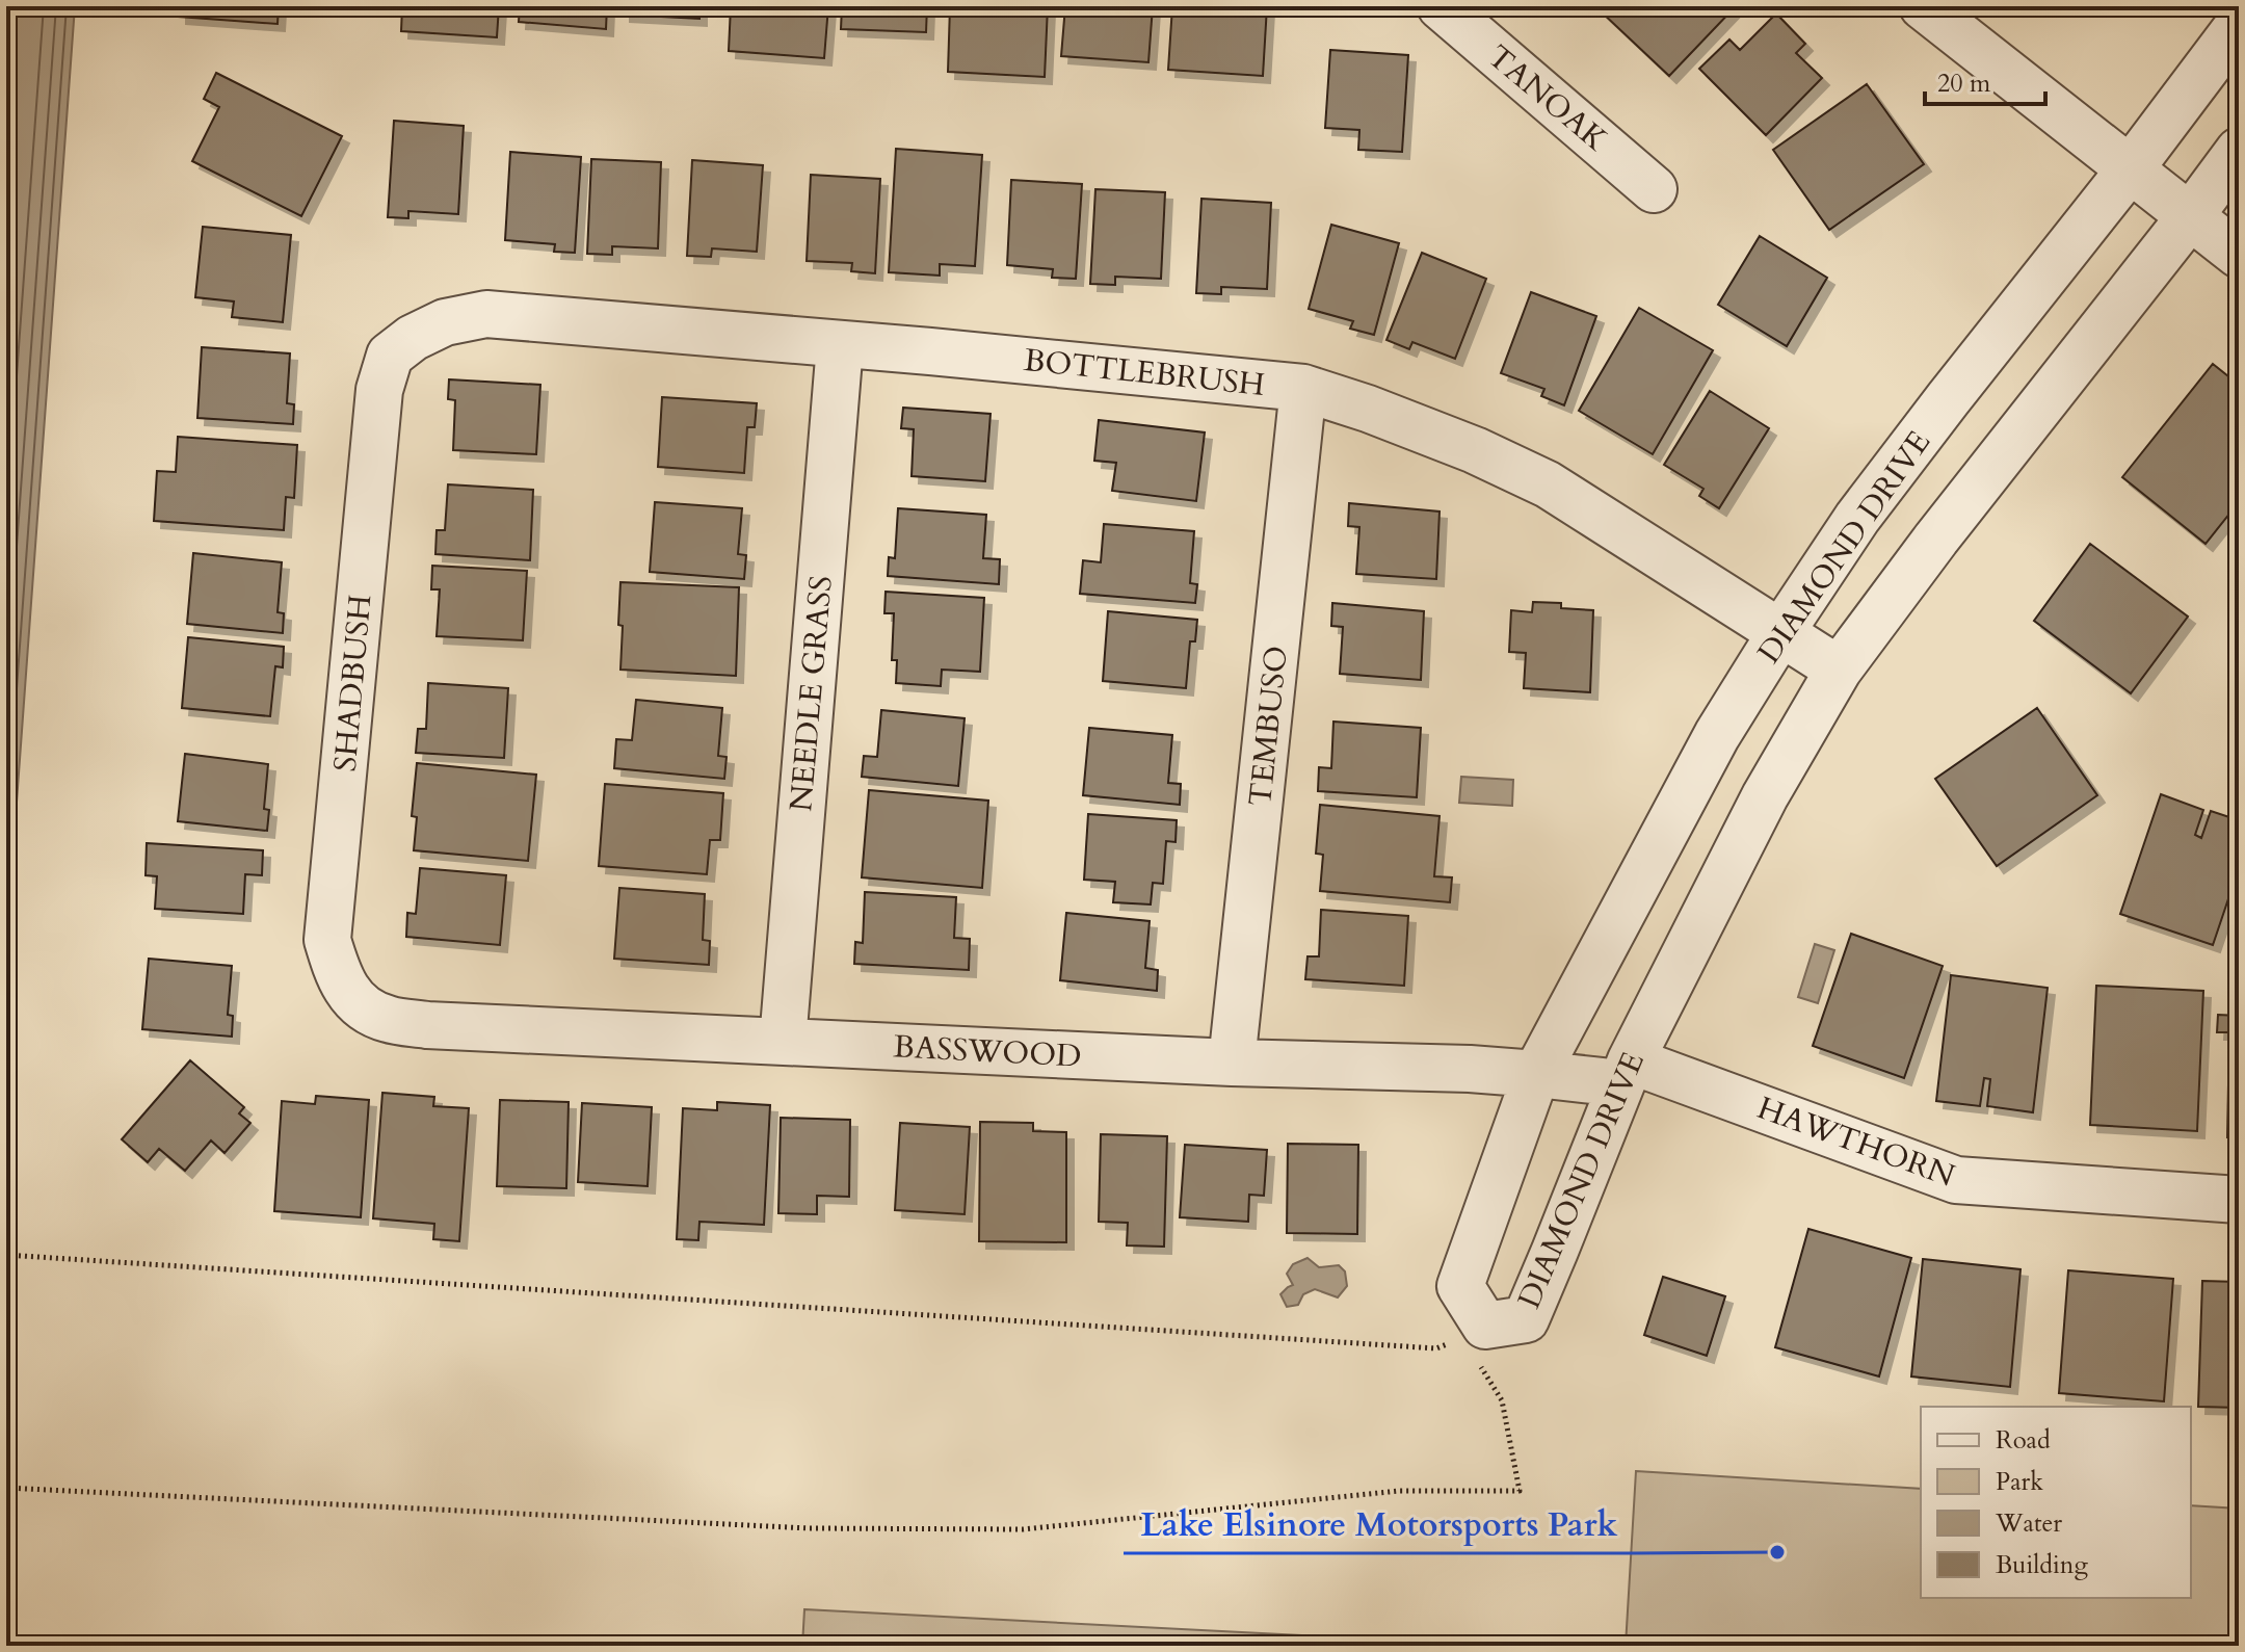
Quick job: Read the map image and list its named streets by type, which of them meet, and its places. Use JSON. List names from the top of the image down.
{
  "streets": {
    "street": [
      "TANOAK",
      "BOTTLEBRUSH",
      "DIAMOND DRIVE",
      "SHADBUSH",
      "NEEDLE GRASS",
      "TEMBUSO",
      "BASSWOOD",
      "HAWTHORN"
    ]
  },
  "crossings": [
    ["BOTTLEBRUSH", "DIAMOND DRIVE"],
    ["BOTTLEBRUSH", "SHADBUSH"],
    ["BOTTLEBRUSH", "NEEDLE GRASS"],
    ["BOTTLEBRUSH", "TEMBUSO"],
    ["DIAMOND DRIVE", "BASSWOOD"],
    ["DIAMOND DRIVE", "HAWTHORN"],
    ["SHADBUSH", "BASSWOOD"],
    ["NEEDLE GRASS", "BASSWOOD"],
    ["TEMBUSO", "BASSWOOD"],
    ["BASSWOOD", "HAWTHORN"]
  ],
  "places": ["Lake Elsinore Motorsports Park"],
  "legend": [
    "Road",
    "Park",
    "Water",
    "Building"
  ],
  "scale_bar": "20 m"
}
